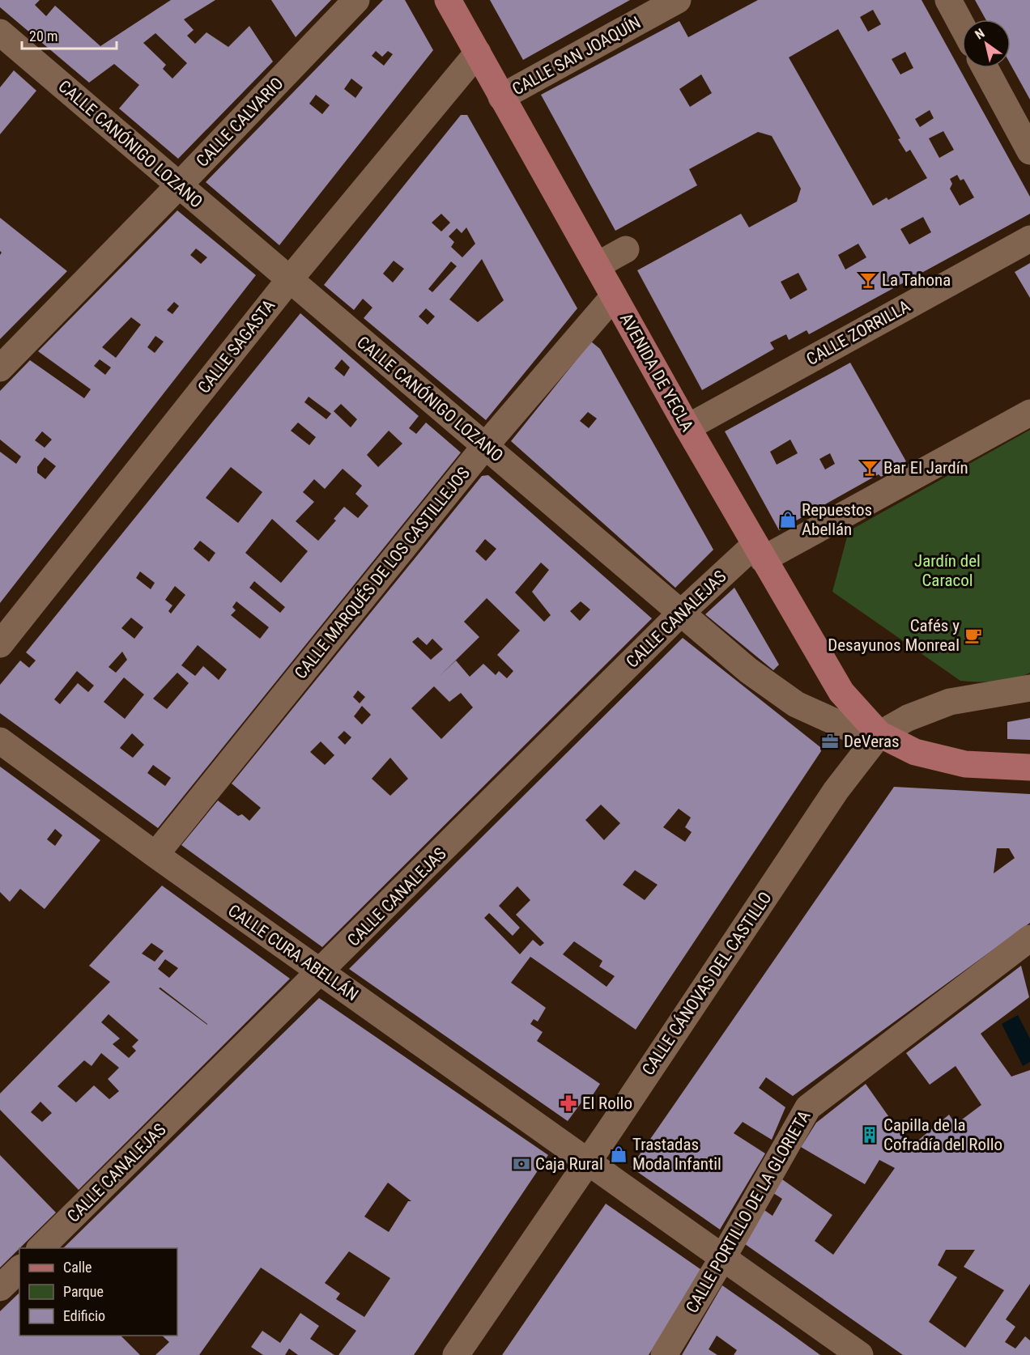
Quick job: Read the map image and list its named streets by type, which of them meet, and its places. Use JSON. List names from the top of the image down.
{
  "streets": {
    "main road": ["AVENIDA DE YECLA"],
    "street": [
      "CALLE SAN JOAQUÍN",
      "CALLE CALVARIO",
      "CALLE CANÓNIGO LOZANO",
      "CALLE ZORRILLA",
      "CALLE SAGASTA",
      "CALLE MARQUÉS DE LOS CASTILLEJOS",
      "CALLE CANALEJAS",
      "CALLE CURA ABELLÁN",
      "CALLE CÁNOVAS DEL CASTILLO",
      "CALLE PORTILLO DE LA GLORIETA"
    ]
  },
  "crossings": [
    ["CALLE SAN JOAQUÍN", "AVENIDA DE YECLA"],
    ["CALLE CALVARIO", "CALLE CANÓNIGO LOZANO"],
    ["CALLE CANÓNIGO LOZANO", "CALLE SAGASTA"],
    ["CALLE CANÓNIGO LOZANO", "AVENIDA DE YECLA"],
    ["CALLE CANÓNIGO LOZANO", "CALLE MARQUÉS DE LOS CASTILLEJOS"],
    ["CALLE CANÓNIGO LOZANO", "CALLE CANALEJAS"],
    ["CALLE CANÓNIGO LOZANO", "CALLE CÁNOVAS DEL CASTILLO"],
    ["CALLE ZORRILLA", "AVENIDA DE YECLA"],
    ["CALLE SAGASTA", "AVENIDA DE YECLA"],
    ["AVENIDA DE YECLA", "CALLE MARQUÉS DE LOS CASTILLEJOS"],
    ["AVENIDA DE YECLA", "CALLE CANALEJAS"],
    ["AVENIDA DE YECLA", "CALLE CÁNOVAS DEL CASTILLO"],
    ["CALLE MARQUÉS DE LOS CASTILLEJOS", "CALLE CURA ABELLÁN"],
    ["CALLE CANALEJAS", "CALLE CURA ABELLÁN"],
    ["CALLE CURA ABELLÁN", "CALLE CÁNOVAS DEL CASTILLO"],
    ["CALLE CURA ABELLÁN", "CALLE PORTILLO DE LA GLORIETA"]
  ],
  "parks": ["Jardín del Caracol"],
  "places": {
    "bar": ["La Tahona", "Bar El Jardín"],
    "shop": ["Repuestos Abellán", "Trastadas Moda Infantil"],
    "cafe": ["Cafés y Desayunos Monreal"],
    "office": ["DeVeras"],
    "pharmacy": ["El Rollo"],
    "building": ["Capilla de la Cofradía del Rollo"],
    "bank": ["Caja Rural"]
  },
  "legend": ["Calle", "Parque", "Edificio"],
  "scale_bar": "20 m",
  "north": "top left"
}
